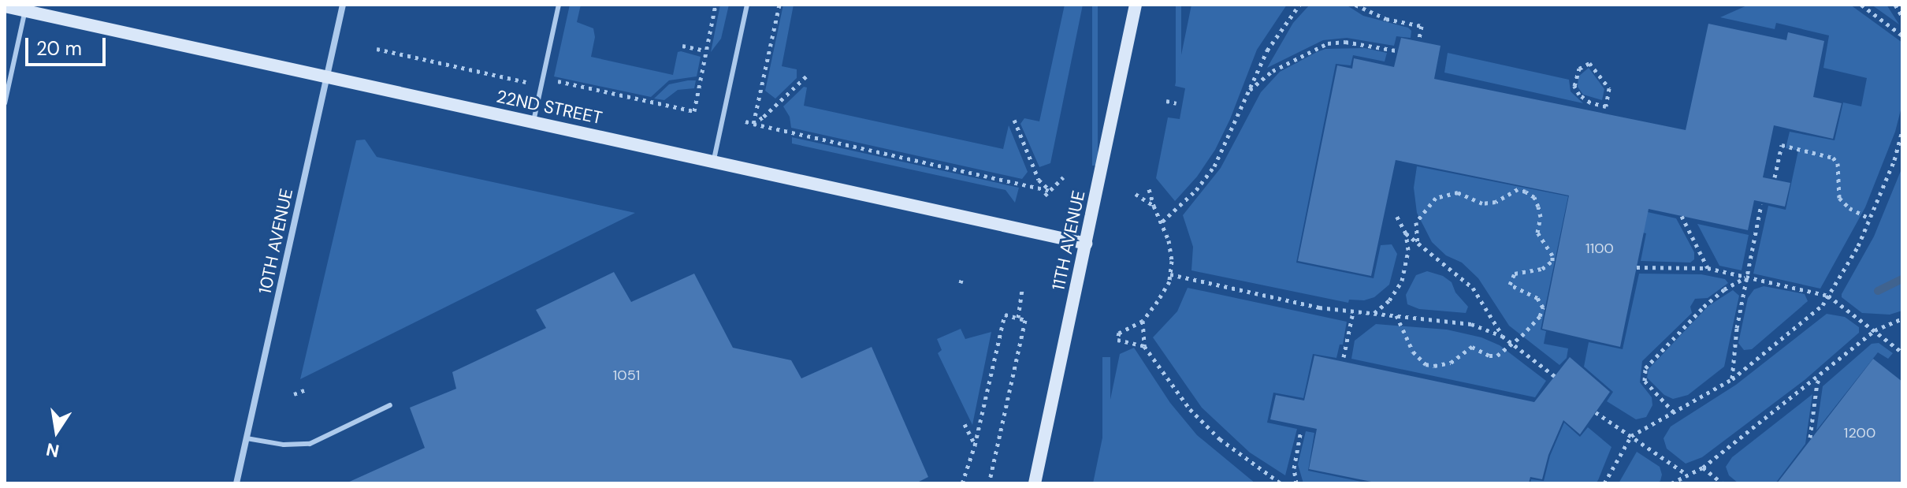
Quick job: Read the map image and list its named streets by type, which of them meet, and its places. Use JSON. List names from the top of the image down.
{
  "streets": {
    "street": ["22ND STREET", "11TH AVENUE", "10TH AVENUE"]
  },
  "crossings": [
    ["22ND STREET", "11TH AVENUE"],
    ["22ND STREET", "10TH AVENUE"]
  ],
  "house_numbers": ["1100", "1051", "1200"],
  "scale_bar": "20 m",
  "north": "bottom"
}
